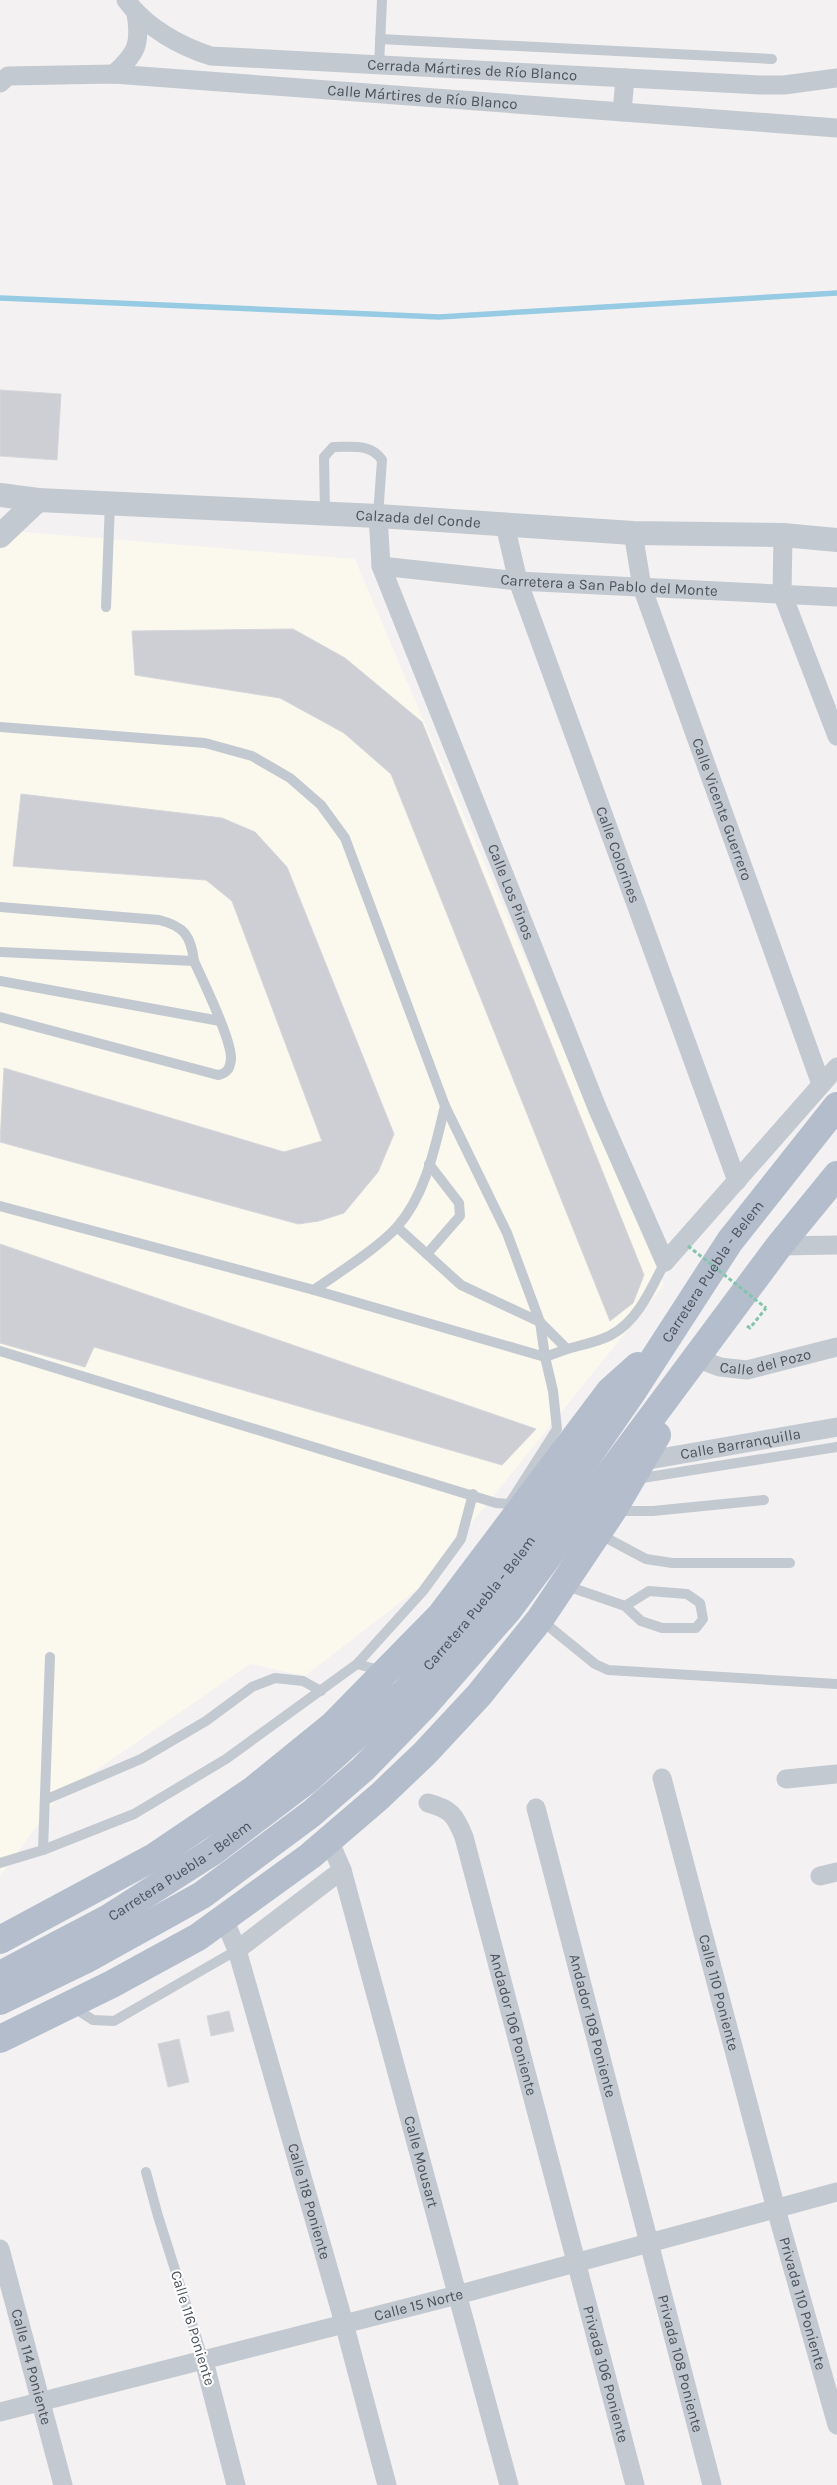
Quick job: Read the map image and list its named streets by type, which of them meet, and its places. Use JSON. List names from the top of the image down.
{
  "streets": {
    "main road": ["Carretera Puebla - Belem"],
    "street": [
      "Cerrada Mártires de Río Blanco",
      "Calle Mártires de Río Blanco",
      "Calzada del Conde",
      "Carretera a San Pablo del Monte",
      "Calle Vicente Guerrero",
      "Calle Colorines",
      "Calle Los Pinos",
      "Calle del Pozo",
      "Calle Barranquilla",
      "Calle 110 Poniente",
      "Andador 106 Poniente",
      "Andador 108 Poniente",
      "Calle Mousart",
      "Calle 118 Poniente",
      "Privada 110 Poniente",
      "Calle 15 Norte",
      "Calle 116 Poniente",
      "Privada 108 Poniente",
      "Calle 114 Poniente",
      "Privada 106 Poniente"
    ]
  },
  "crossings": [
    ["Calzada del Conde", "Calle Vicente Guerrero"],
    ["Calzada del Conde", "Calle Colorines"],
    ["Calzada del Conde", "Calle Los Pinos"],
    ["Carretera a San Pablo del Monte", "Calle Vicente Guerrero"],
    ["Carretera a San Pablo del Monte", "Calle Colorines"],
    ["Carretera a San Pablo del Monte", "Calle Los Pinos"],
    ["Carretera Puebla - Belem", "Calle del Pozo"],
    ["Calle 110 Poniente", "Privada 110 Poniente"],
    ["Calle 110 Poniente", "Calle 15 Norte"],
    ["Andador 106 Poniente", "Calle 15 Norte"],
    ["Andador 106 Poniente", "Privada 106 Poniente"],
    ["Andador 108 Poniente", "Calle 15 Norte"],
    ["Andador 108 Poniente", "Privada 108 Poniente"],
    ["Calle Mousart", "Calle 15 Norte"],
    ["Calle 118 Poniente", "Calle 15 Norte"],
    ["Privada 110 Poniente", "Calle 15 Norte"],
    ["Calle 15 Norte", "Calle 116 Poniente"],
    ["Calle 15 Norte", "Privada 108 Poniente"],
    ["Calle 15 Norte", "Calle 114 Poniente"],
    ["Calle 15 Norte", "Privada 106 Poniente"]
  ]
}
